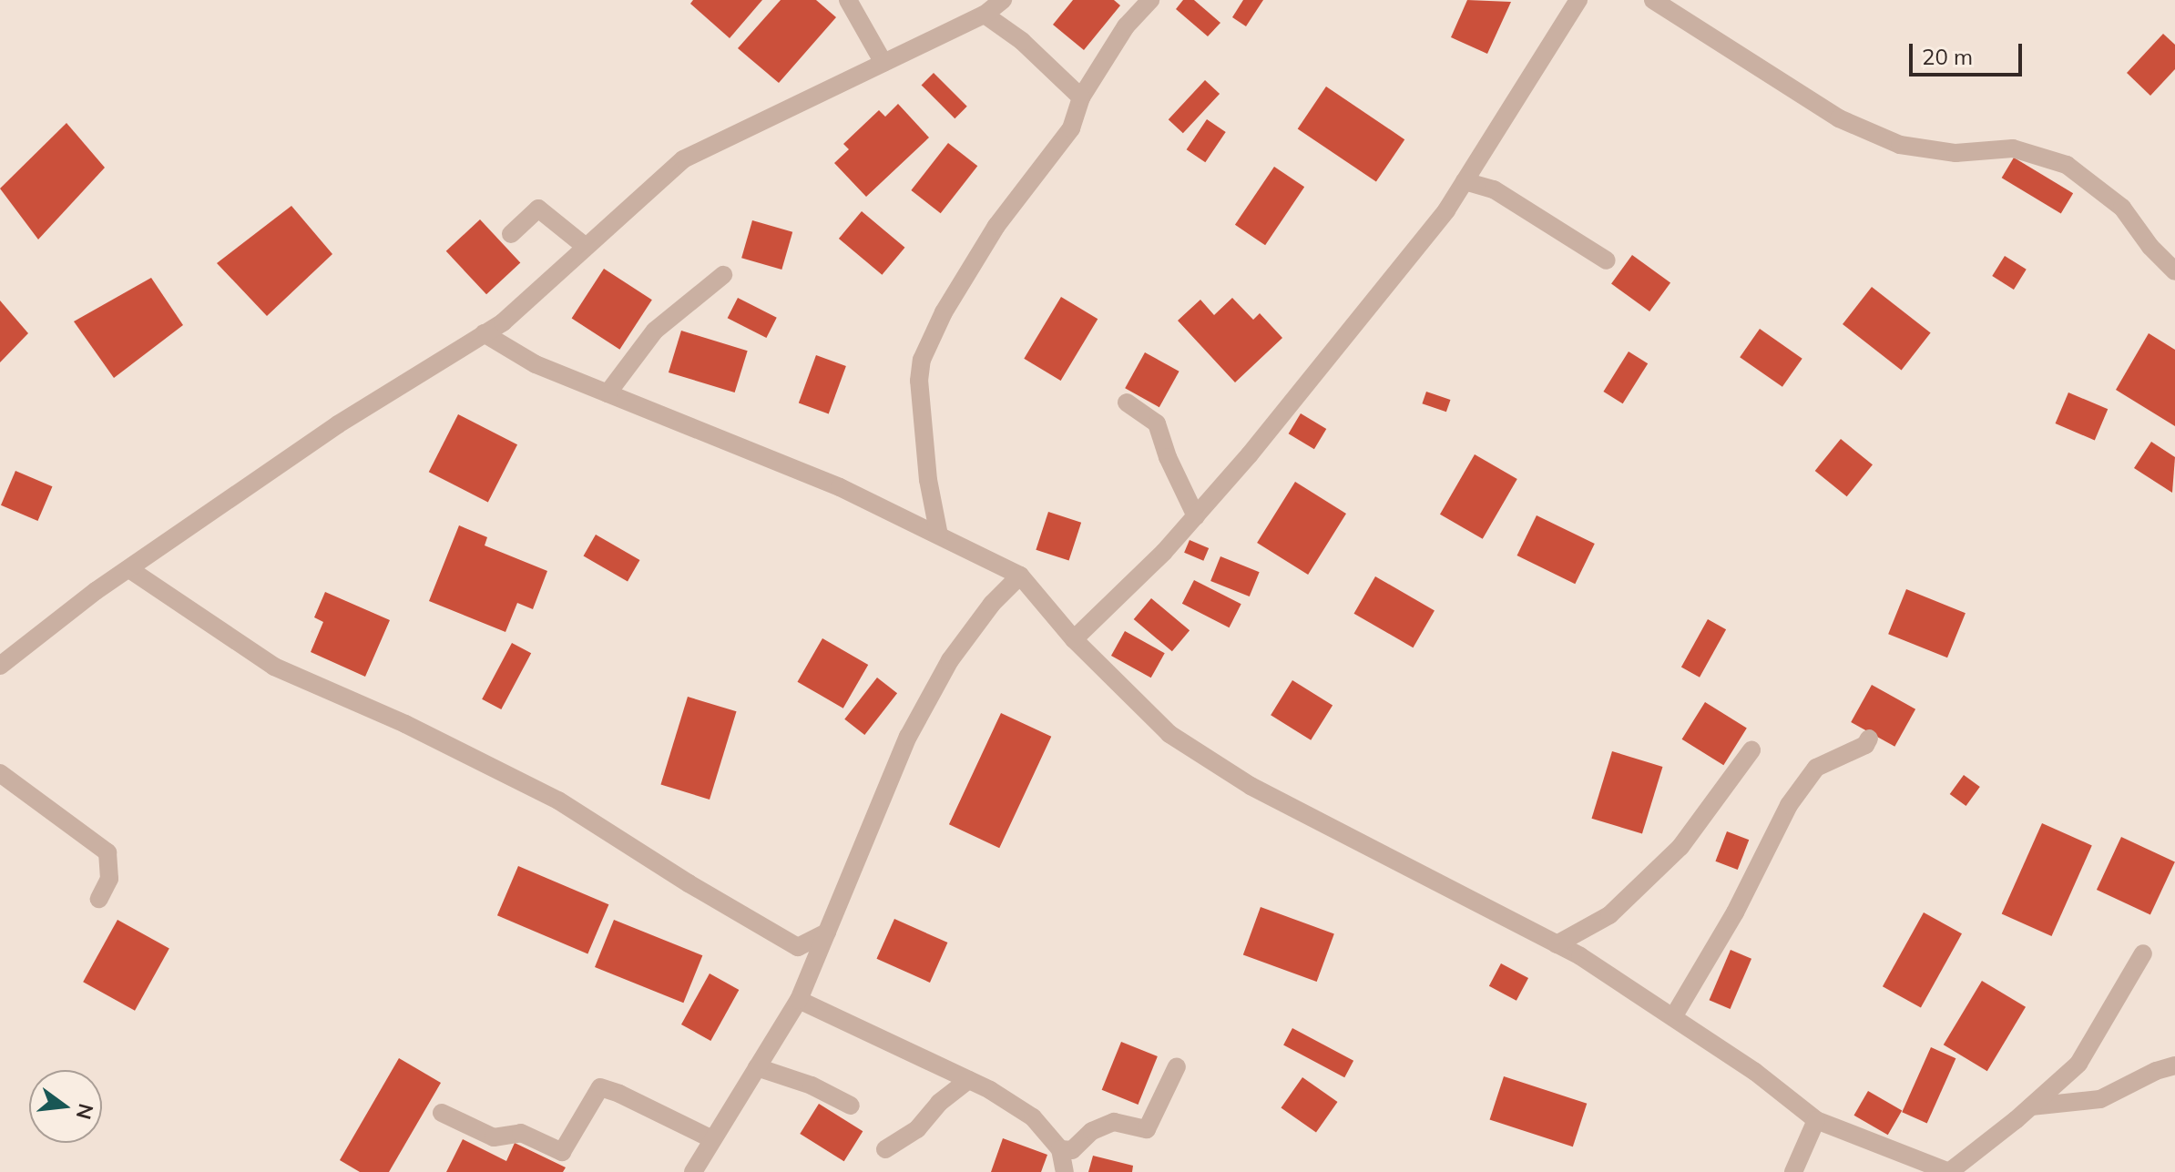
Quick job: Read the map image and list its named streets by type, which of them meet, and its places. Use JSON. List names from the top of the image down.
{
  "scale_bar": "20 m",
  "north": "right"
}
